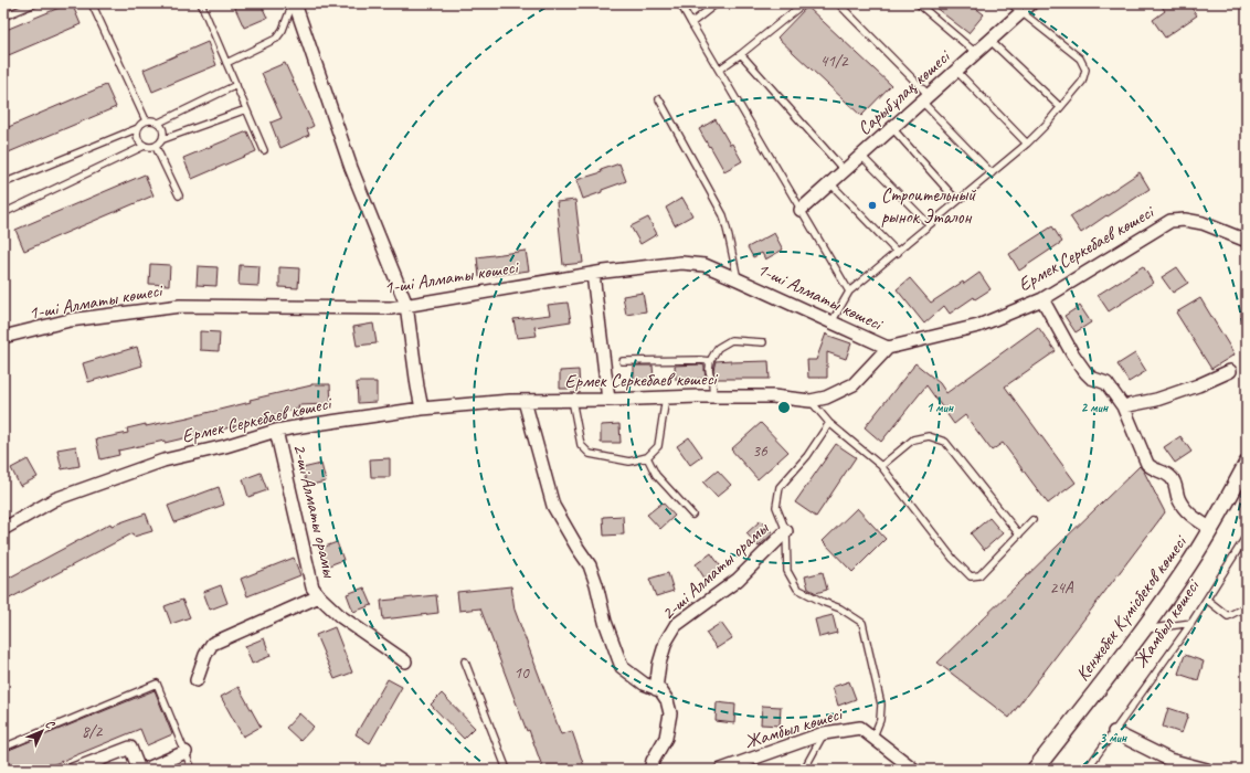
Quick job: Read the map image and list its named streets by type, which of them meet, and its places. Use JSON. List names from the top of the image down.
{
  "streets": {
    "street": [
      "Сарыбұлақ көшесі",
      "Ермек Серкебаев көшесі",
      "1-ші Алматы көшесі",
      "2-ші Алматы орамы",
      "Кенжебек Күмісбеков көшесі",
      "Жамбыл көшесі"
    ]
  },
  "crossings": [
    ["Ермек Серкебаев көшесі", "1-ші Алматы көшесі"],
    ["Ермек Серкебаев көшесі", "2-ші Алматы орамы"]
  ],
  "places": ["Строительный рынок Эталон"],
  "house_numbers": [
    "41/2",
    "36",
    "24А",
    "10",
    "8/2"
  ],
  "north": "top right",
  "rings": ["1 мин", "2 мин", "3 мин"]
}
